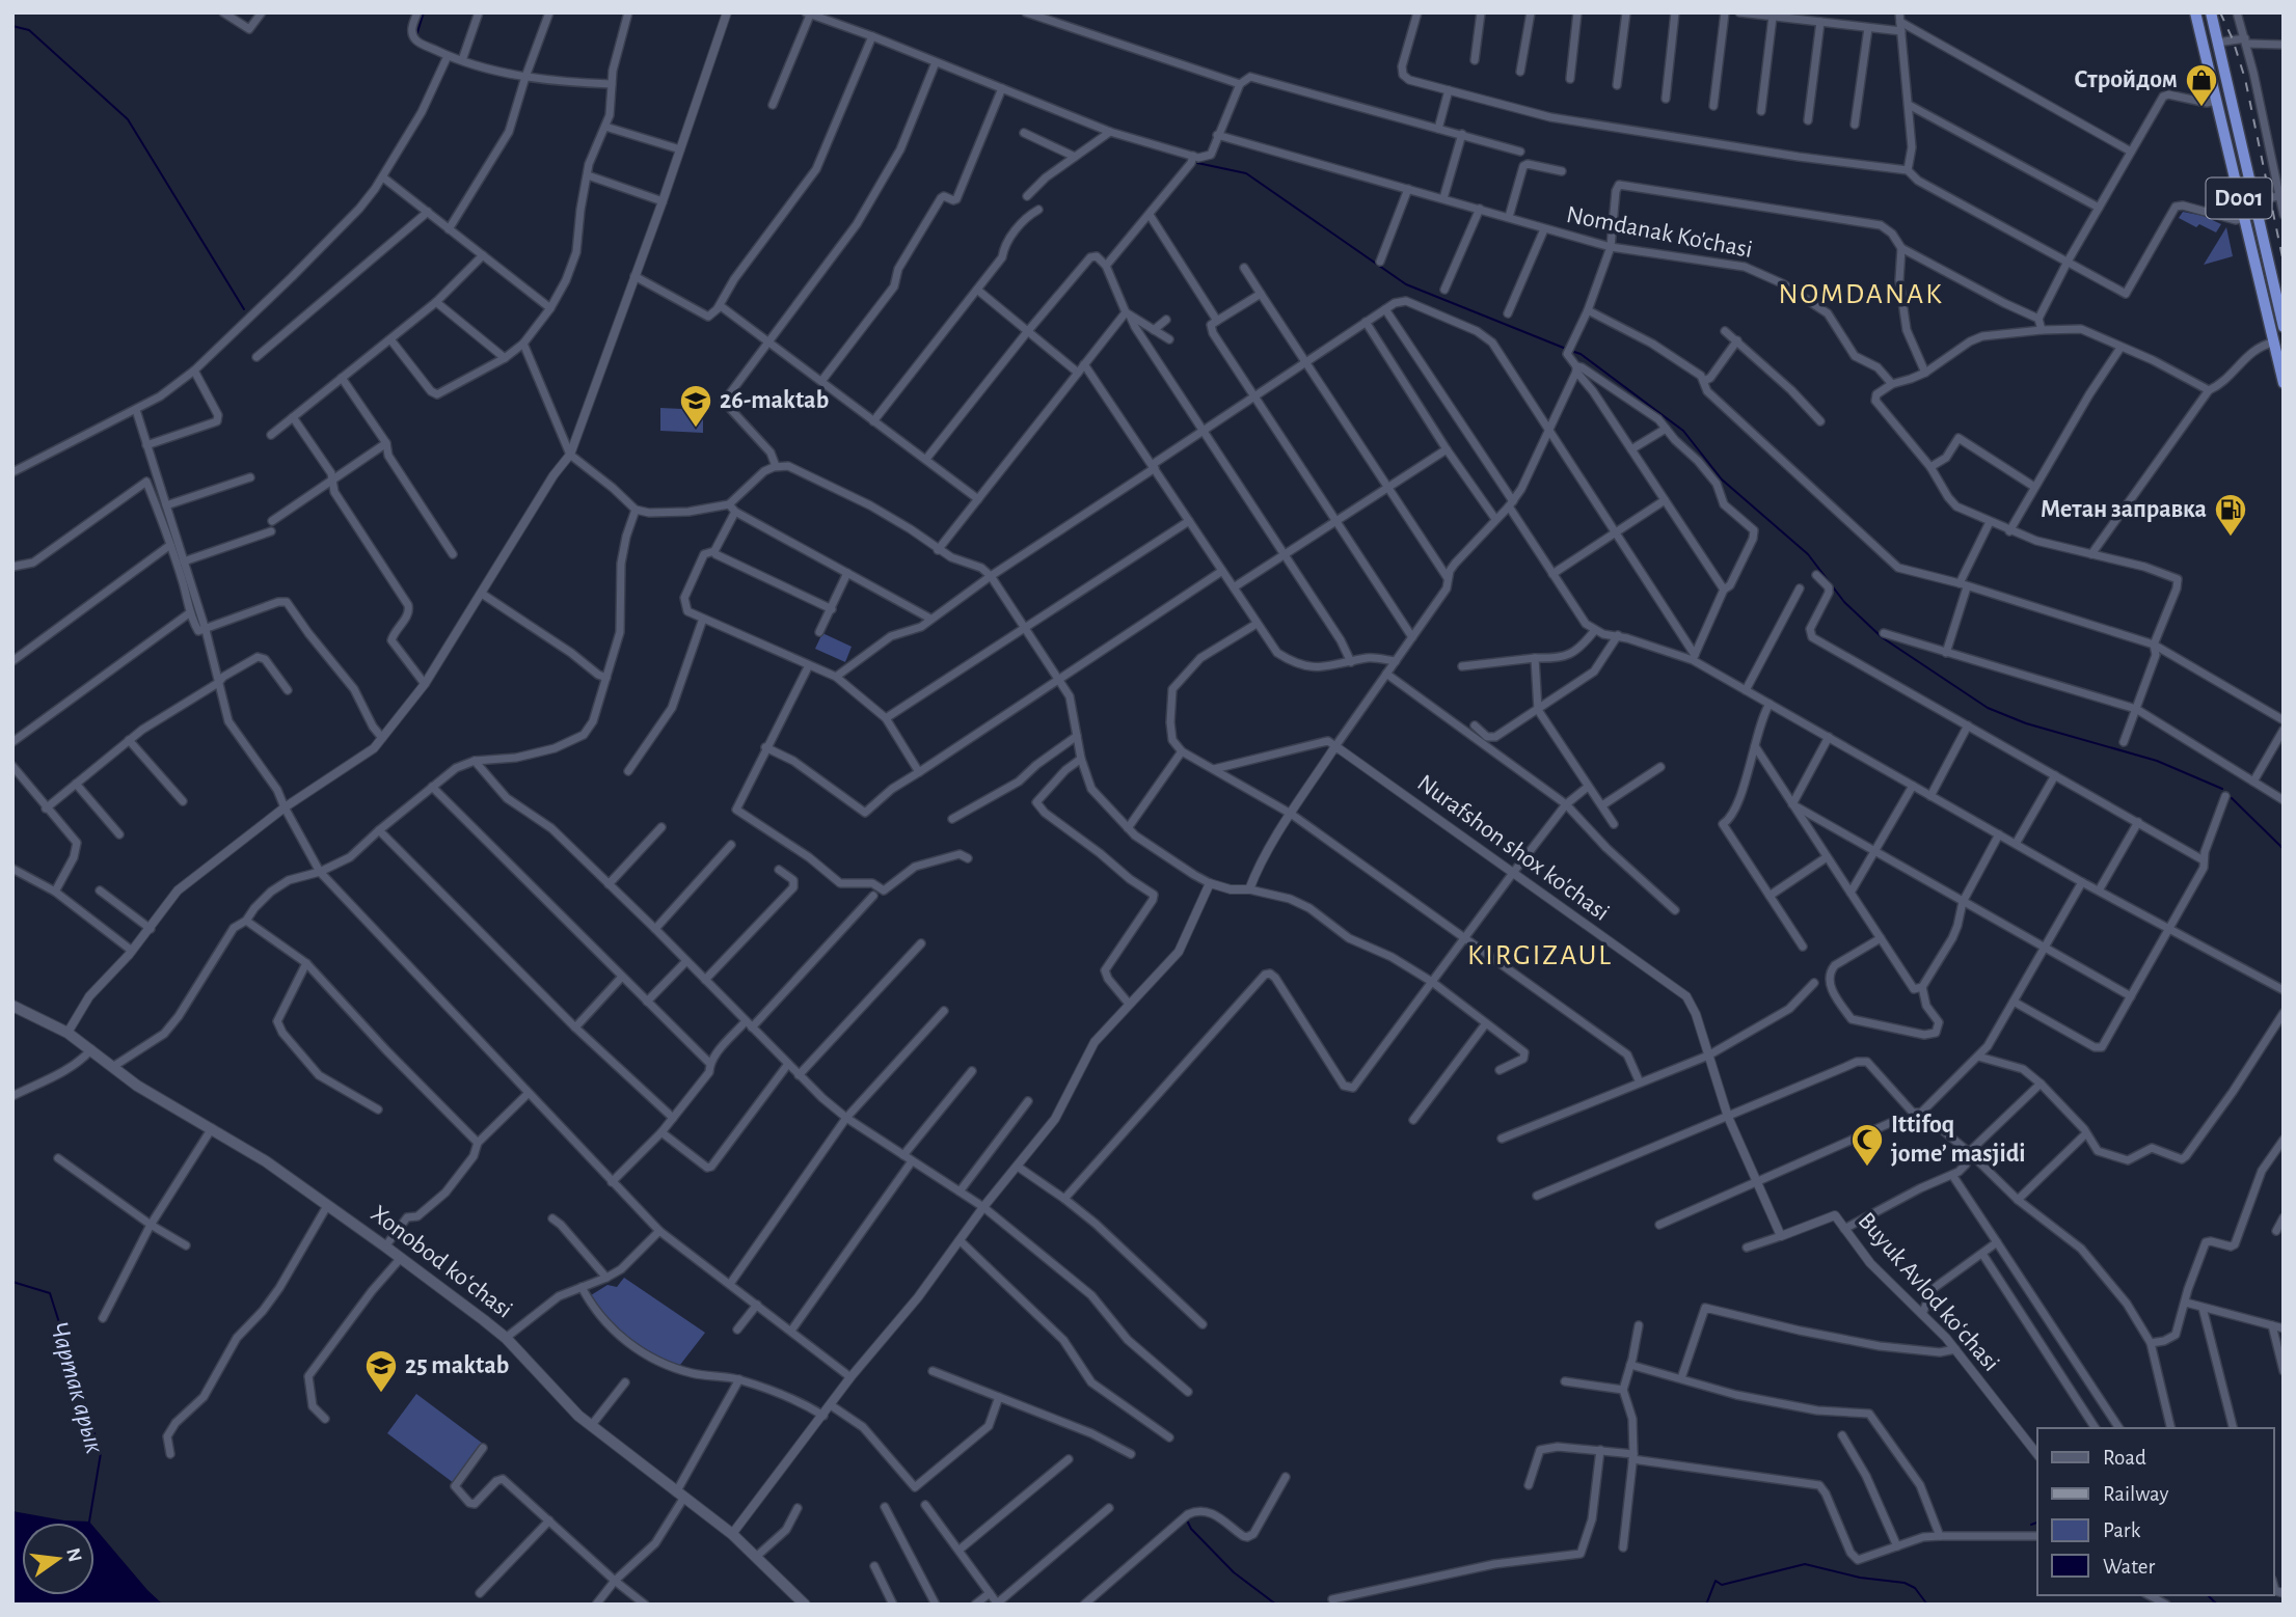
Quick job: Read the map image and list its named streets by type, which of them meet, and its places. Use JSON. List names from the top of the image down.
{
  "streets": {
    "highway": ["D001"],
    "main road": ["Xonobod koʻchasi"],
    "street": ["Nomdanak Ko'chasi", "Nurafshon shox ko'chasi", "Buyuk Avlod koʻchasi"]
  },
  "districts": ["NOMDANAK", "KIRGIZAUL"],
  "water": ["Чартак арык"],
  "places": {
    "shop": ["Стройдом"],
    "school or university": ["26-maktab", "25 maktab"],
    "fuel station": ["Метан заправка"],
    "mosque": ["Ittifoq jome’ masjidi"]
  },
  "legend": [
    "Road",
    "Railway",
    "Park",
    "Water"
  ],
  "north": "right"
}
